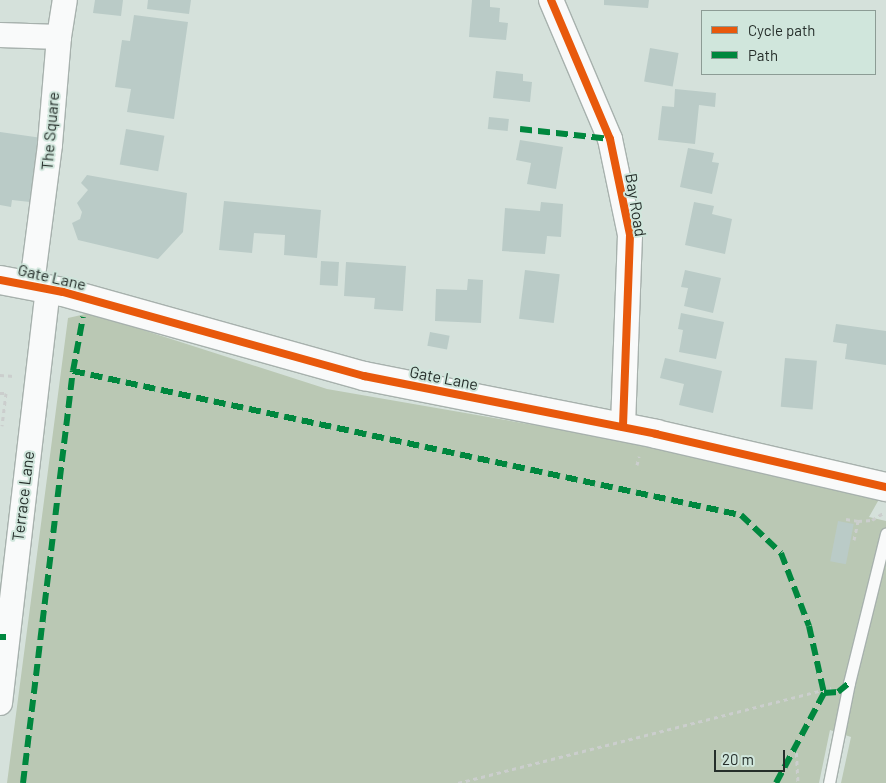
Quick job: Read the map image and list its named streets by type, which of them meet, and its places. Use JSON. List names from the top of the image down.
{
  "streets": {
    "street": [
      "The Square",
      "Bay Road",
      "Gate Lane",
      "Terrace Lane"
    ]
  },
  "crossings": [
    ["The Square", "Gate Lane"],
    ["The Square", "Terrace Lane"],
    ["Bay Road", "Gate Lane"],
    ["Gate Lane", "Terrace Lane"]
  ],
  "legend": ["Cycle path", "Path"],
  "scale_bar": "20 m"
}
